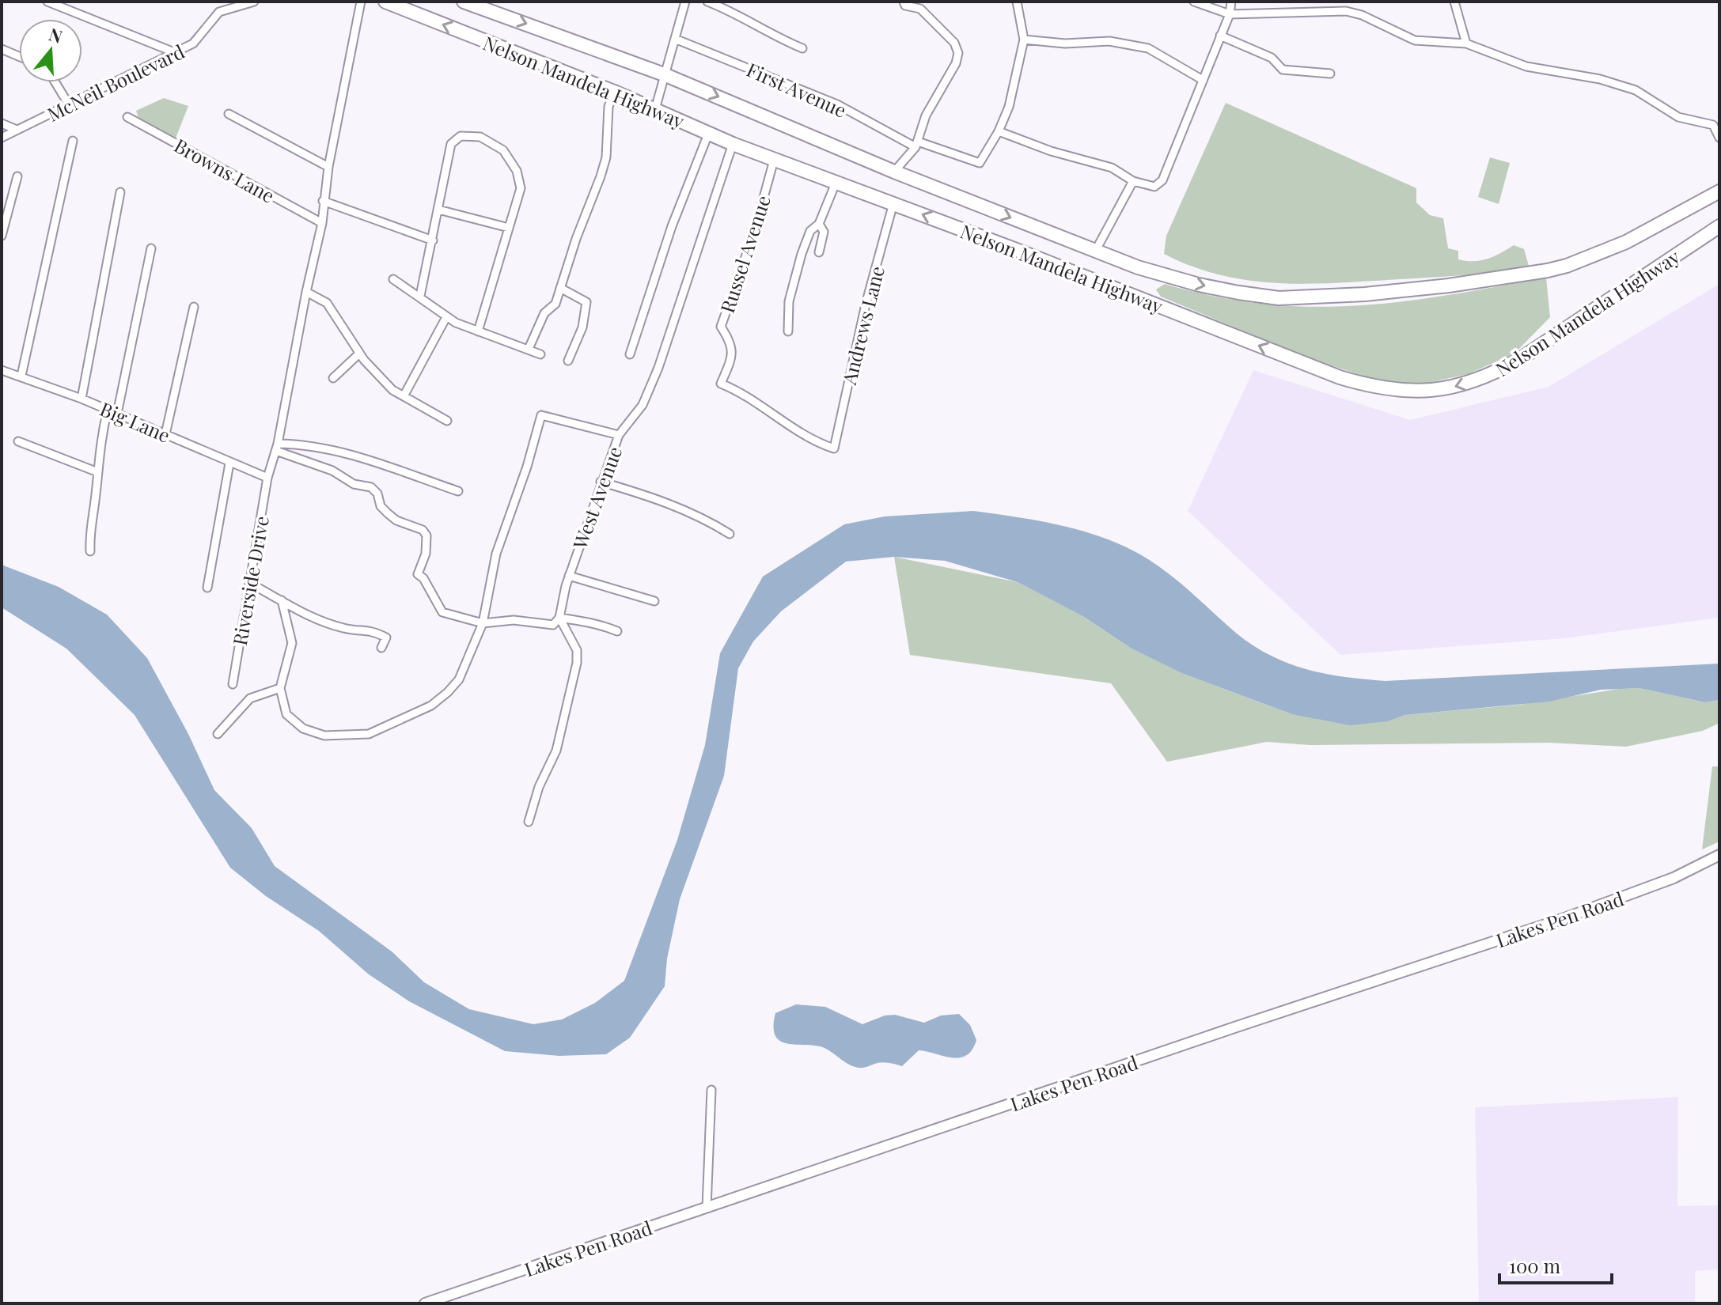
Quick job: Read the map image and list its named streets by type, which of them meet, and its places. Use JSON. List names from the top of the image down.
{
  "streets": {
    "highway": ["Nelson Mandela Highway"],
    "street": [
      "McNeil Boulevard",
      "First Avenue",
      "Browns Lane",
      "Russel Avenue",
      "Andrews Lane",
      "Big Lane",
      "West Avenue",
      "Riverside Drive",
      "Lakes Pen Road"
    ]
  },
  "crossings": [
    ["Nelson Mandela Highway", "Russel Avenue"],
    ["Nelson Mandela Highway", "Andrews Lane"],
    ["Nelson Mandela Highway", "West Avenue"],
    ["Browns Lane", "Riverside Drive"],
    ["Russel Avenue", "Andrews Lane"],
    ["Big Lane", "Riverside Drive"]
  ],
  "scale_bar": "100 m",
  "north": "top"
}
